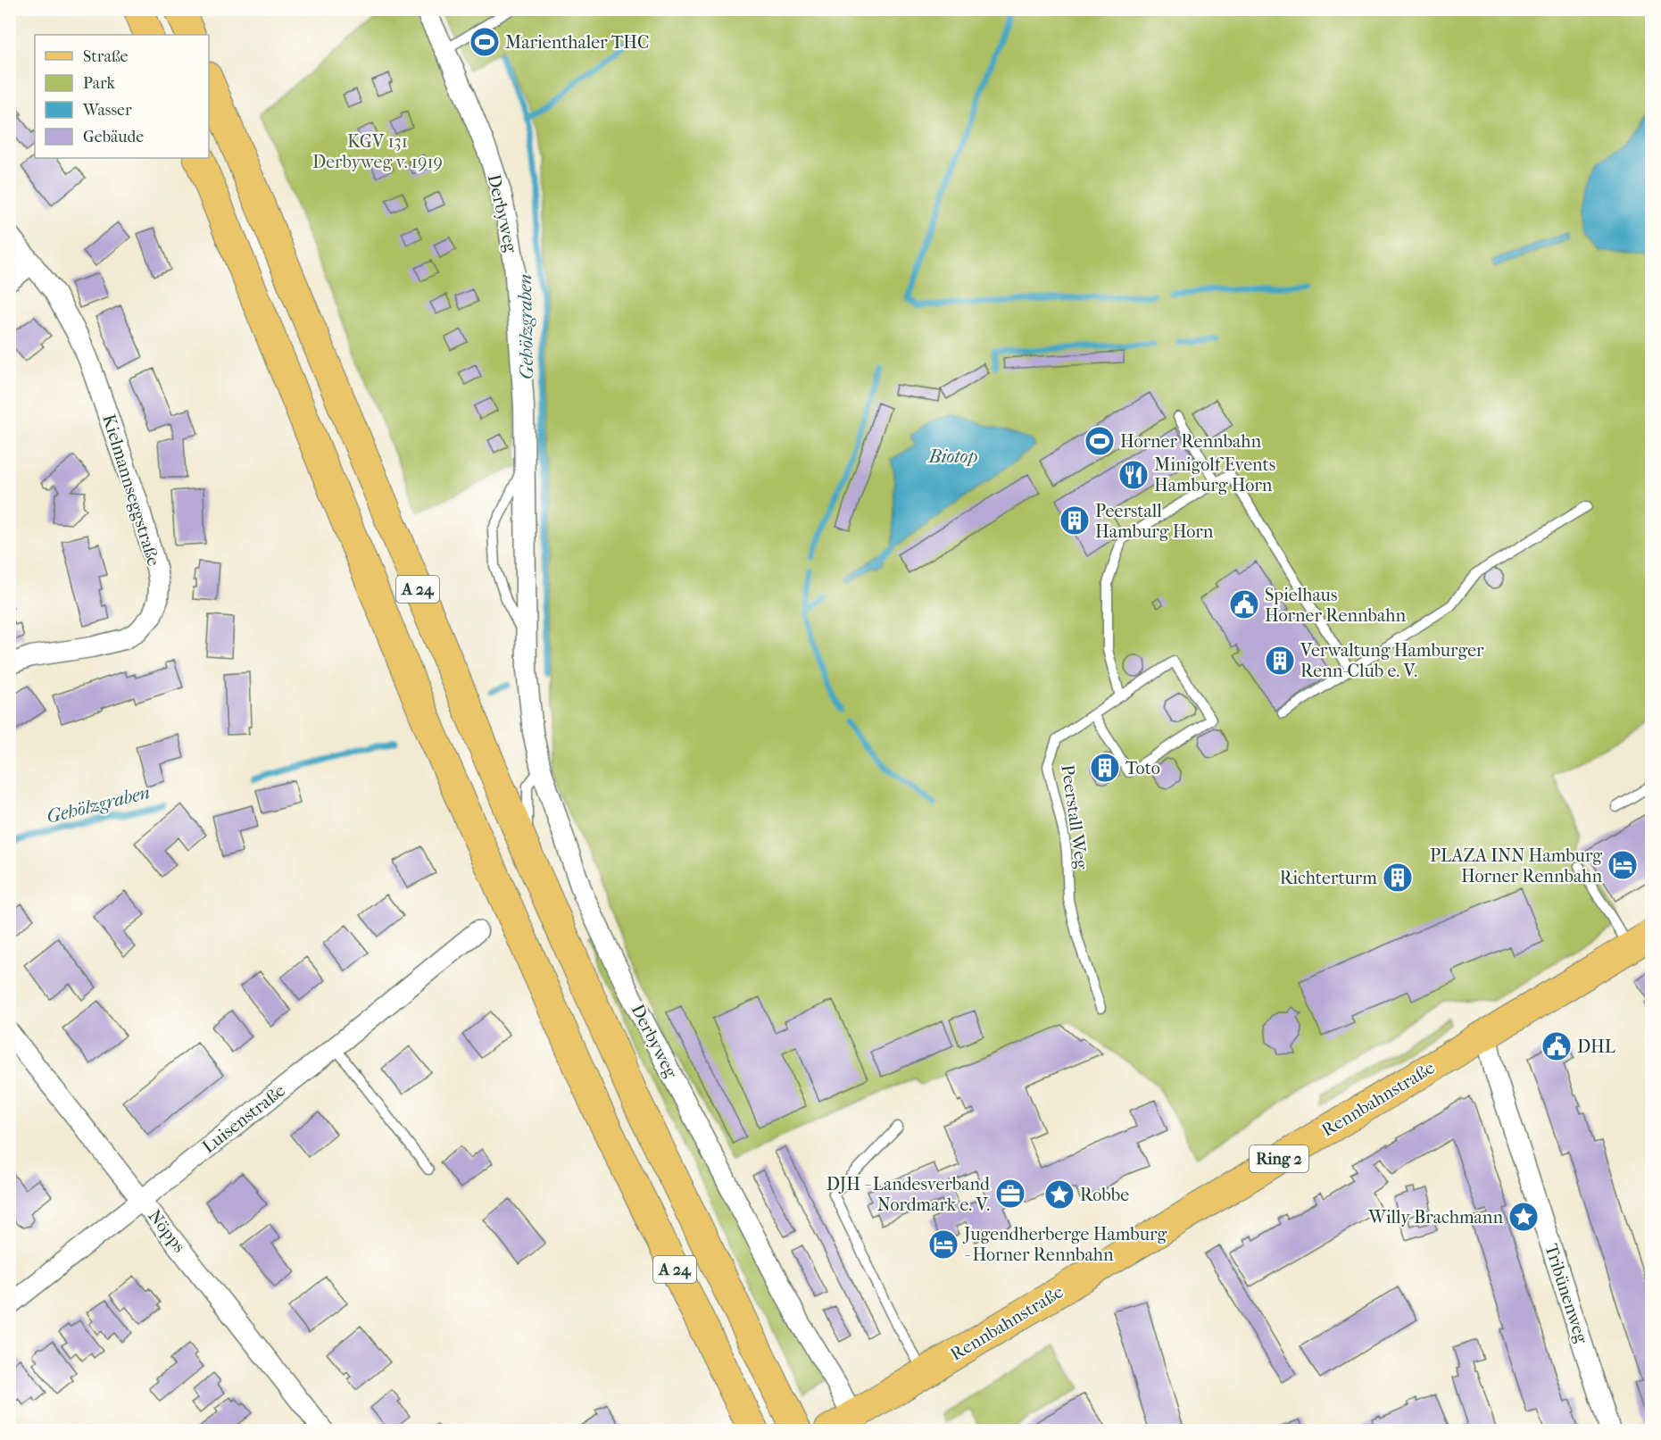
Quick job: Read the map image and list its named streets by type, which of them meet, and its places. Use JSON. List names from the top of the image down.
{
  "streets": {
    "main road": ["A 24", "Rennbahnstraße", "Ring 2"],
    "street": [
      "Derbyweg",
      "Kielmannseggstraße",
      "Luisenstraße",
      "Nöpps",
      "Tribünenweg"
    ],
    "lane": ["Peerstall Weg"]
  },
  "crossings": [
    ["Derbyweg", "Rennbahnstraße"],
    ["Rennbahnstraße", "Tribünenweg"],
    ["Luisenstraße", "Nöpps"]
  ],
  "water": ["Gehölzgraben", "Biotop"],
  "parks": ["KGV 131 Derbyweg v. 1919"],
  "places": {
    "sports": ["Marienthaler THC", "Horner Rennbahn"],
    "restaurant": ["Minigolf Events Hamburg Horn"],
    "building": [
      "Peerstall Hamburg Horn",
      "Verwaltung Hamburger Renn-Club e. V.",
      "Toto",
      "Richterturm"
    ],
    "public building": ["Spielhaus Horner Rennbahn", "DHL"],
    "hotel": ["PLAZA INN Hamburg Horner Rennbahn", "Jugendherberge Hamburg - Horner Rennbahn"],
    "office": ["DJH - Landesverband Nordmark e. V."],
    "place": ["Robbe", "Willy Brachmann"]
  },
  "legend": [
    "Straße",
    "Park",
    "Wasser",
    "Gebäude"
  ]
}
